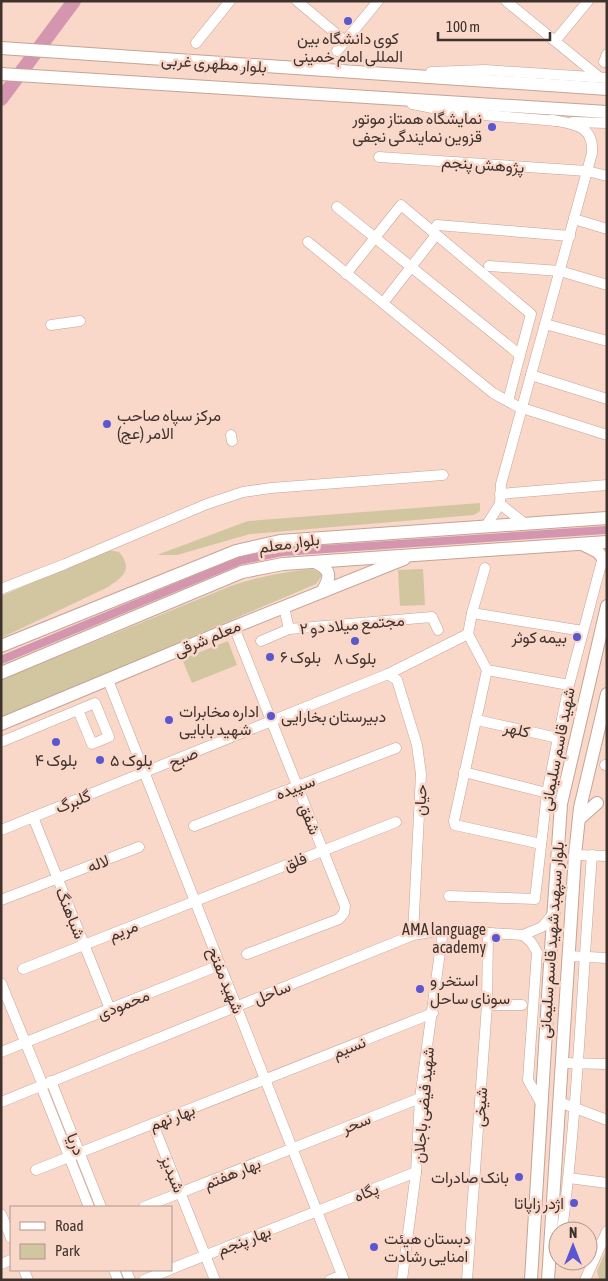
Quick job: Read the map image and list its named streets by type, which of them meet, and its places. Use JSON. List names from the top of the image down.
{
  "streets": {
    "main road": [
      "بلوار مطهری غربی",
      "بلوار معلم",
      "معلم شرقی",
      "بلوار سپهبد شهید قاسم سلیمانی"
    ],
    "street": [
      "پژوهش پنجم",
      "مجتمع میلاد دو ۲",
      "کلهر",
      "شهید قاسم سلیمانی",
      "صبح",
      "سپیده",
      "حیان",
      "گلبرگ",
      "شفق",
      "فلق",
      "لاله",
      "شباهنگ",
      "مریم",
      "شهید مفتح",
      "ساحل",
      "محمودی",
      "نسیم",
      "شهید فیضی باجلان",
      "شیخی",
      "بهار نهم",
      "سحر",
      "دریا",
      "بهار هفتم",
      "شبدیز",
      "پگاه",
      "بهار پنجم"
    ]
  },
  "crossings": [
    ["بلوار معلم", "معلم شرقی"],
    ["معلم شرقی", "شفق"],
    ["معلم شرقی", "شهید مفتح"],
    ["کلهر", "شهید قاسم سلیمانی"],
    ["صبح", "حیان"],
    ["صبح", "گلبرگ"],
    ["صبح", "شفق"],
    ["صبح", "شهید مفتح"],
    ["سپیده", "شفق"],
    ["حیان", "ساحل"],
    ["گلبرگ", "شباهنگ"],
    ["گلبرگ", "شهید مفتح"],
    ["شفق", "فلق"],
    ["فلق", "مریم"],
    ["فلق", "شهید مفتح"],
    ["لاله", "شباهنگ"],
    ["شباهنگ", "مریم"],
    ["شباهنگ", "محمودی"],
    ["مریم", "شهید مفتح"],
    ["شهید مفتح", "ساحل"],
    ["شهید مفتح", "محمودی"],
    ["شهید مفتح", "نسیم"],
    ["شهید مفتح", "بهار نهم"],
    ["شهید مفتح", "سحر"],
    ["شهید مفتح", "بهار هفتم"],
    ["شهید مفتح", "پگاه"],
    ["شهید مفتح", "بهار پنجم"],
    ["ساحل", "شهید فیضی باجلان"],
    ["ساحل", "شیخی"],
    ["ساحل", "دریا"],
    ["محمودی", "دریا"],
    ["نسیم", "شهید فیضی باجلان"],
    ["نسیم", "بهار نهم"],
    ["شهید فیضی باجلان", "سحر"],
    ["شهید فیضی باجلان", "پگاه"],
    ["بهار نهم", "دریا"],
    ["بهار نهم", "شبدیز"],
    ["سحر", "بهار هفتم"],
    ["بهار هفتم", "شبدیز"],
    ["شبدیز", "بهار پنجم"],
    ["پگاه", "بهار پنجم"]
  ],
  "places": [
    "کوی دانشگاه بین المللی امام خمینی",
    "نمایشگاه همتاز موتور قزوین نمایندگی نجفی",
    "مرکز سپاه صاحب الامر (عج)",
    "بیمه کوثر",
    "بلوک ۸",
    "بلوک ۶",
    "دبیرستان بخارایی",
    "اداره مخابرات شهید بابایی",
    "بلوک ۴",
    "بلوک ۵",
    "AMA language academy",
    "استخر و سونای ساحل",
    "بانک صادرات",
    "اژدر زاپاتا",
    "دبستان هیئت امنایی رشادت"
  ],
  "legend": ["Road", "Park"],
  "scale_bar": "100 m",
  "north": "top"
}
